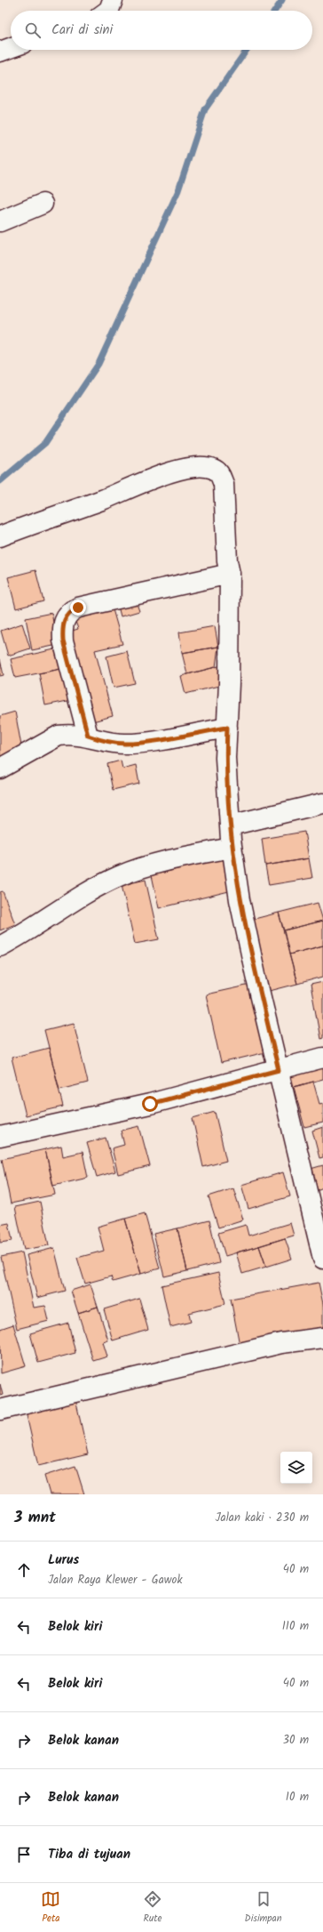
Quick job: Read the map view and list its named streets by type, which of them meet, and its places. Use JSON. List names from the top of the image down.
{
  "page": {
    "search": "Cari di sini",
    "heading": ["3 mnt", "Jalan kaki · 230 m"],
    "list": [
      ["Lurus", "Jalan Raya Klewer - Gawok", "40 m"],
      ["Belok kiri", "110 m"],
      ["Belok kiri", "40 m"],
      ["Belok kanan", "30 m"],
      ["Belok kanan", "10 m"],
      "Tiba di tujuan"
    ],
    "nav": ["Peta", "Rute", "Disimpan"]
  }
}
